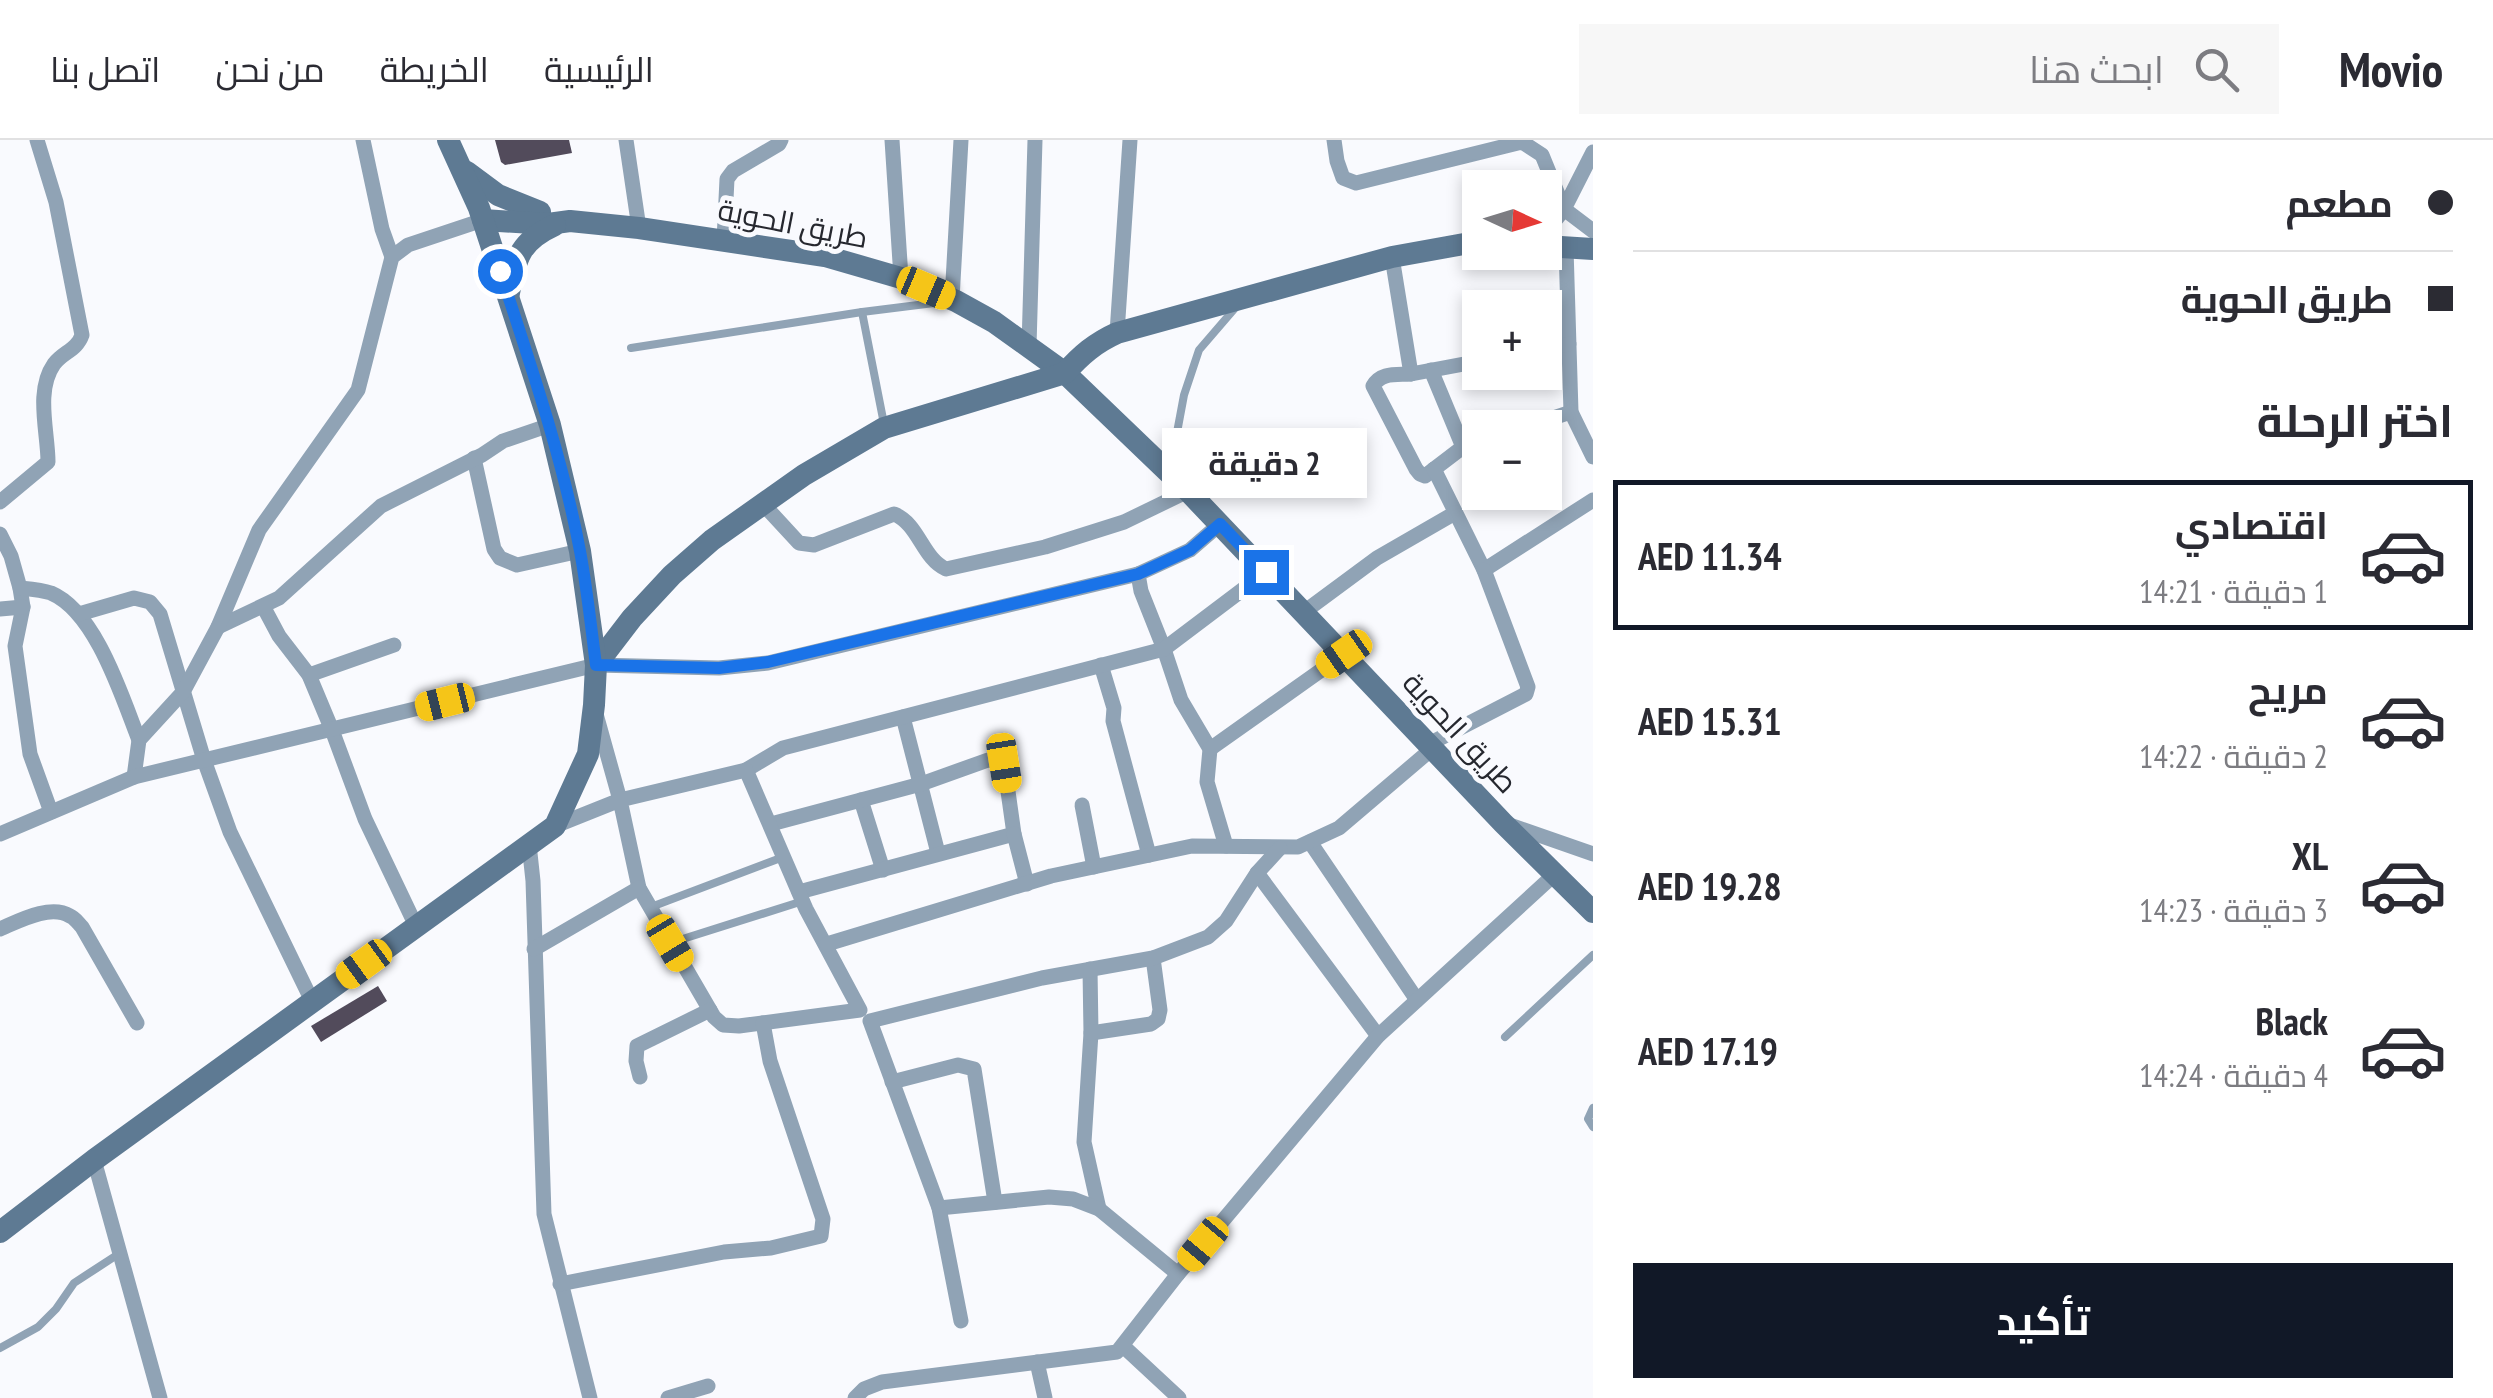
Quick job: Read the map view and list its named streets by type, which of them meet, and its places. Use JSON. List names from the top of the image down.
{
  "streets": {
    "street": ["طريق الحوية"]
  },
  "north": "right",
  "page": {
    "header": "Movio",
    "search": "ابحث هنا",
    "nav": [
      "الرئيسية",
      "الخريطة",
      "من نحن",
      "اتصل بنا"
    ],
    "banner": ["مطعم", "طريق الحوية"],
    "map_buttons": ["+", "−"],
    "heading": "اختر الرحلة",
    "bubble": "2 دقيقة",
    "list": [
      {
        "name": "اقتصادي",
        "note": "1 دقيقة · 14:21",
        "value": "AED 11.34"
      },
      {
        "name": "مريح",
        "note": "2 دقيقة · 14:22",
        "value": "AED 15.31"
      },
      {
        "name": "XL",
        "note": "3 دقيقة · 14:23",
        "value": "AED 19.28"
      },
      {
        "name": "Black",
        "note": "4 دقيقة · 14:24",
        "value": "AED 17.19"
      }
    ],
    "buttons": "تأكيد"
  }
}
